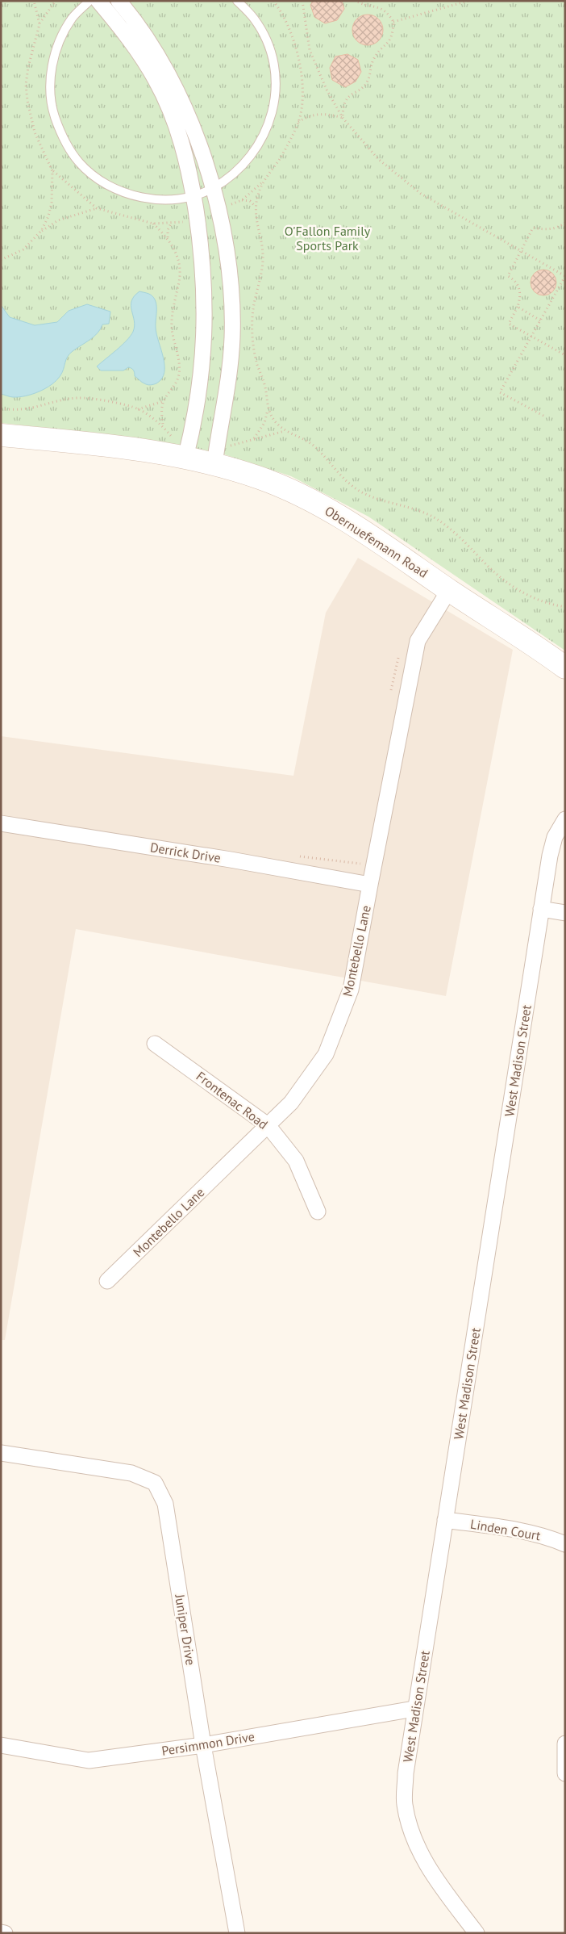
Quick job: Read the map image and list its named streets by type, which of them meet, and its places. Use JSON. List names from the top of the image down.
{
  "streets": {
    "street": [
      "Obernuefemann Road",
      "Derrick Drive",
      "Montebello Lane",
      "West Madison Street",
      "Frontenac Road",
      "Linden Court",
      "Juniper Drive",
      "Persimmon Drive"
    ]
  },
  "crossings": [
    ["Obernuefemann Road", "Montebello Lane"],
    ["Derrick Drive", "Montebello Lane"],
    ["Montebello Lane", "Frontenac Road"],
    ["West Madison Street", "Linden Court"],
    ["West Madison Street", "Persimmon Drive"],
    ["Juniper Drive", "Persimmon Drive"]
  ],
  "parks": ["O'Fallon Family Sports Park"]
}
